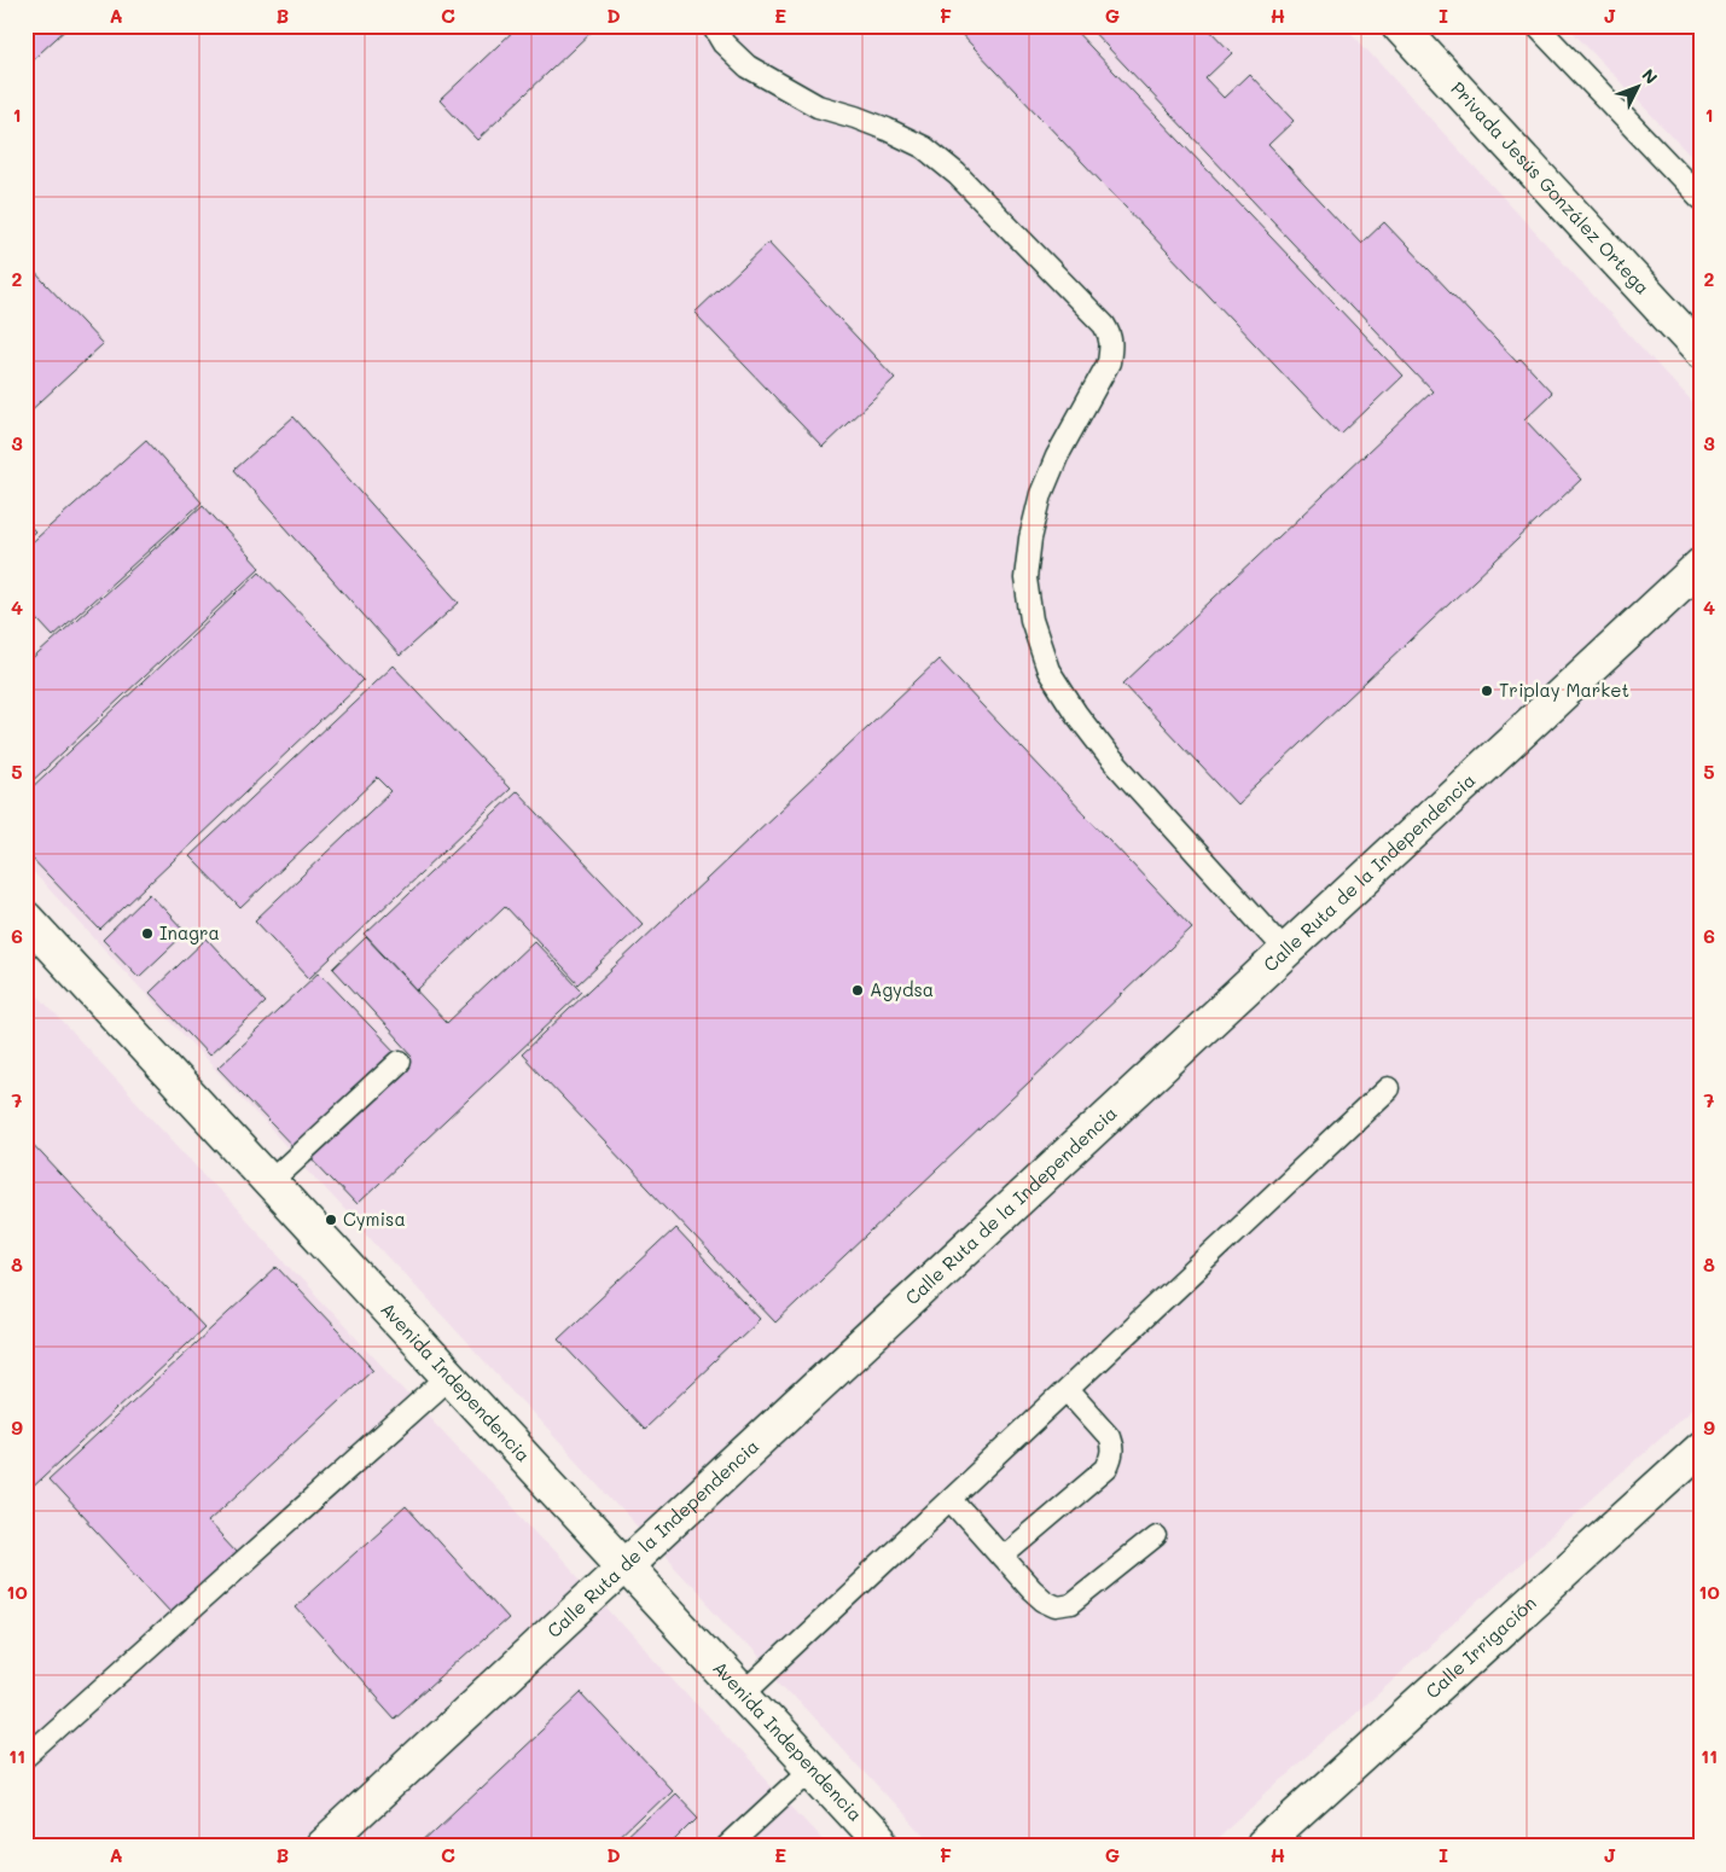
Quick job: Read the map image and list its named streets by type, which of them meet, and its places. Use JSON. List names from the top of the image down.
{
  "streets": {
    "street": [
      "Privada Jesús González Ortega",
      "Calle Ruta de la Independencia",
      "Avenida Independencia",
      "Calle Irrigación"
    ]
  },
  "crossings": [
    ["Calle Ruta de la Independencia", "Avenida Independencia"]
  ],
  "places": [
    "Triplay Market",
    "Inagra",
    "Agydsa",
    "Cymisa"
  ],
  "north": "top right",
  "grid": {
    "columns": [
      "A",
      "B",
      "C",
      "D",
      "E",
      "F",
      "G",
      "H",
      "I",
      "J"
    ],
    "rows": [
      "1",
      "2",
      "3",
      "4",
      "5",
      "6",
      "7",
      "8",
      "9",
      "10",
      "11"
    ]
  }
}
